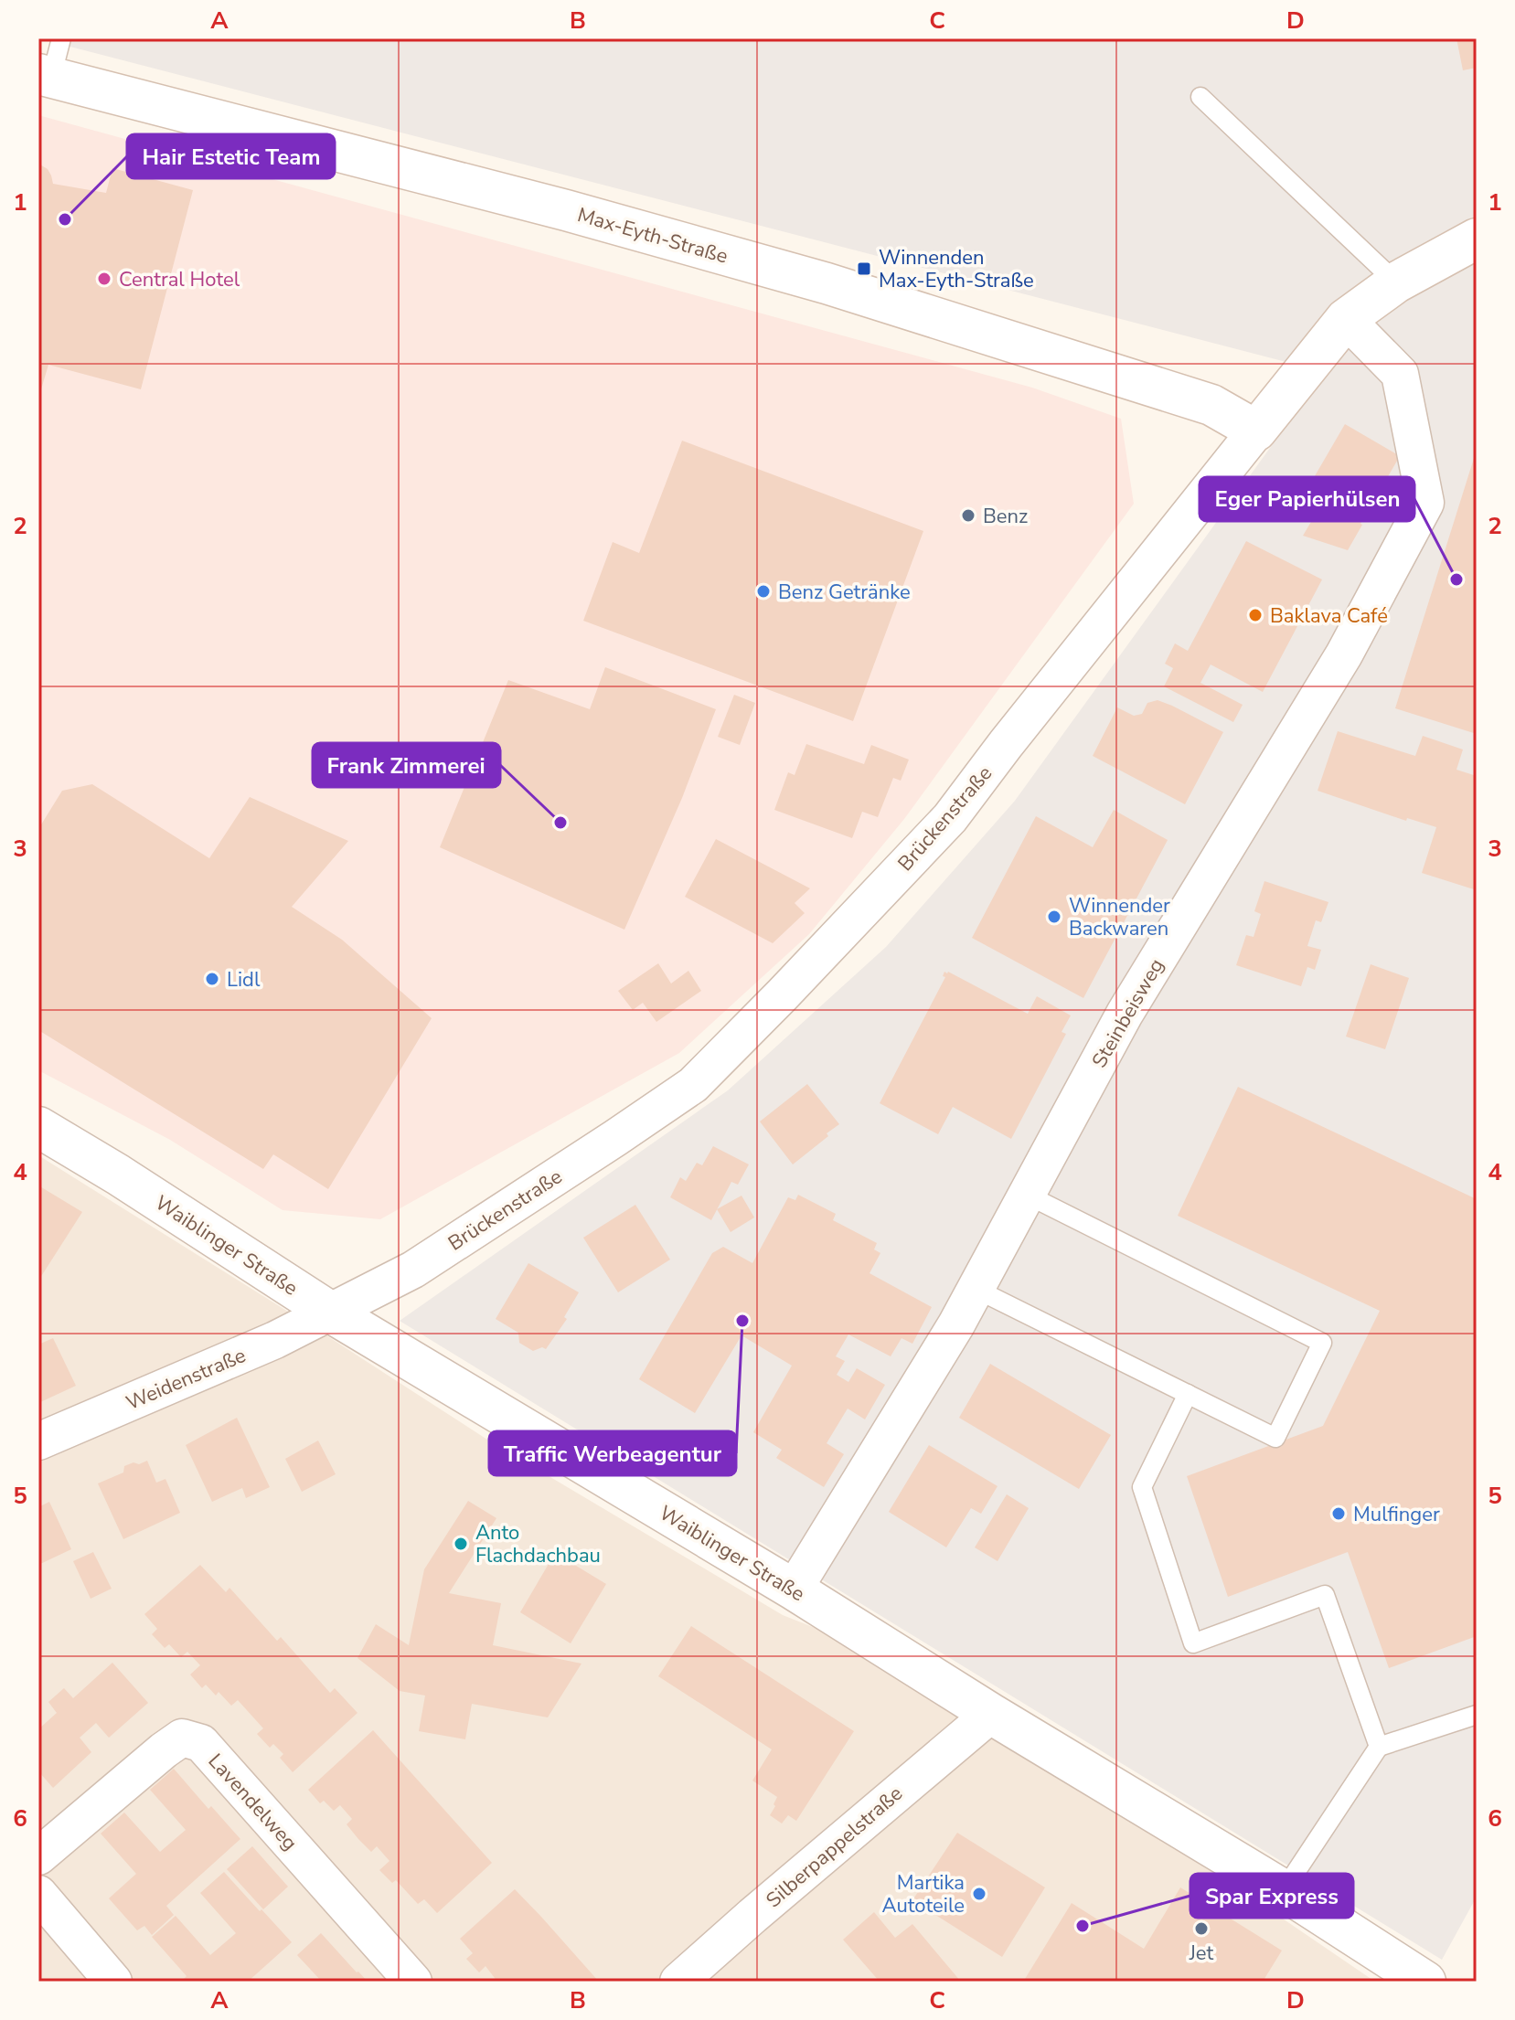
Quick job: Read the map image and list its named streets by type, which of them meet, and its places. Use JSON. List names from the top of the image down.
{
  "streets": {
    "street": [
      "Max-Eyth-Straße",
      "Brückenstraße",
      "Steinbeisweg",
      "Waiblinger Straße",
      "Weidenstraße",
      "Lavendelweg",
      "Silberpappelstraße"
    ]
  },
  "crossings": [
    ["Max-Eyth-Straße", "Brückenstraße"],
    ["Brückenstraße", "Steinbeisweg"],
    ["Brückenstraße", "Waiblinger Straße"],
    ["Brückenstraße", "Weidenstraße"],
    ["Steinbeisweg", "Waiblinger Straße"],
    ["Waiblinger Straße", "Weidenstraße"],
    ["Waiblinger Straße", "Silberpappelstraße"]
  ],
  "places": {
    "other": [
      "Hair Estetic Team",
      "Central Hotel",
      "Benz",
      "Eger Papierhülsen",
      "Benz Getränke",
      "Baklava Café",
      "Frank Zimmerei",
      "Winnender Backwaren",
      "Lidl",
      "Traffic Werbeagentur",
      "Mulfinger",
      "Anto Flachdachbau",
      "Martika Autoteile",
      "Spar Express",
      "Jet"
    ],
    "transit": ["Winnenden Max-Eyth-Straße"]
  },
  "grid": {
    "columns": [
      "A",
      "B",
      "C",
      "D"
    ],
    "rows": [
      "1",
      "2",
      "3",
      "4",
      "5",
      "6"
    ]
  }
}
